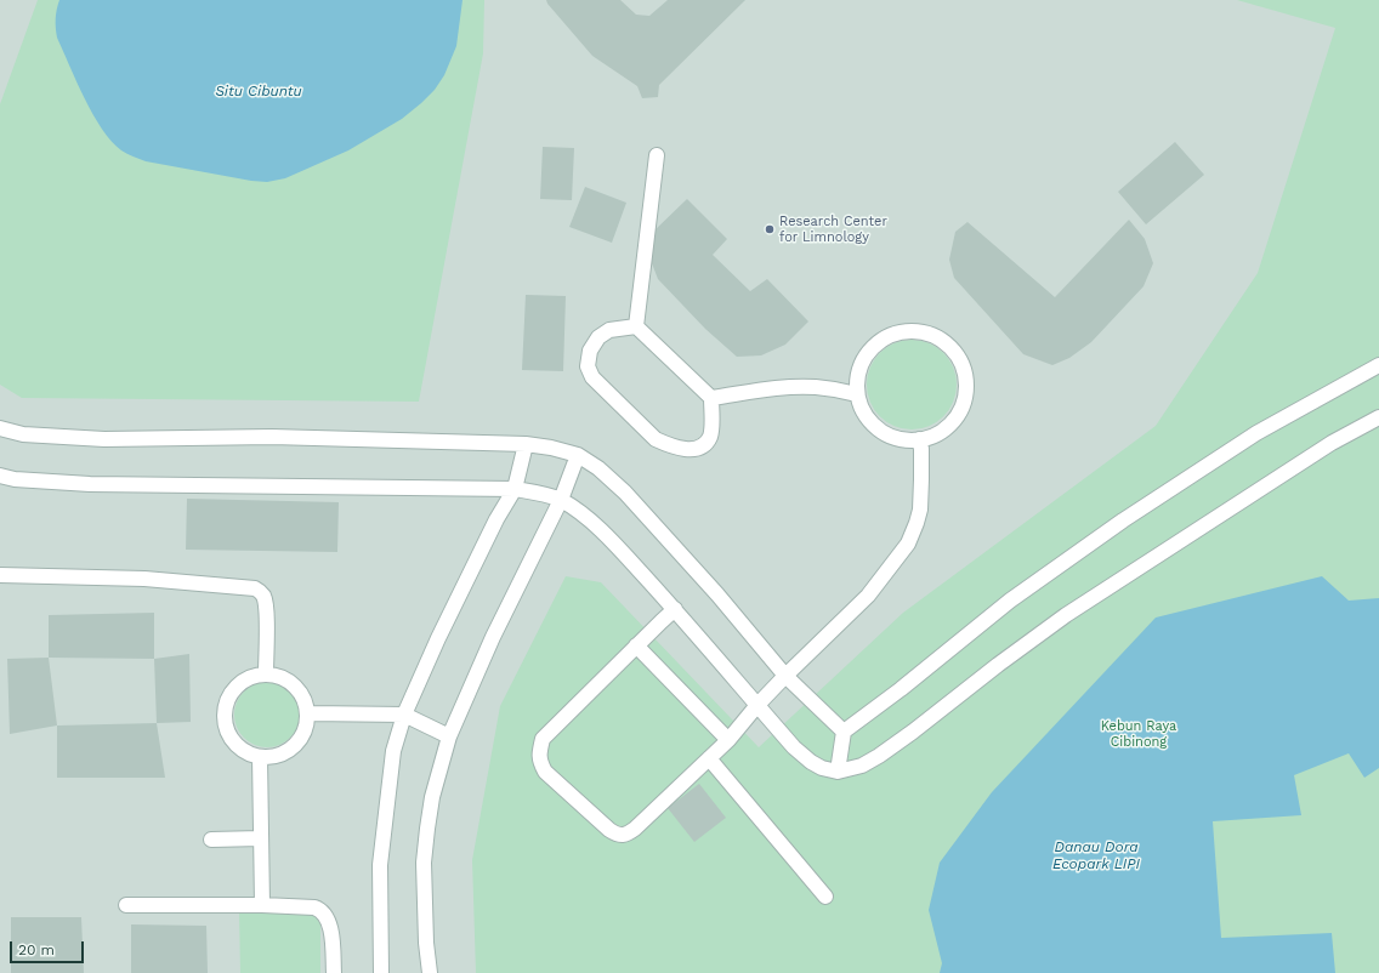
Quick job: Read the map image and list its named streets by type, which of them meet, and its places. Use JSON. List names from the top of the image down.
{
  "water": ["Situ Cibuntu", "Danau Dora Ecopark LIPI"],
  "parks": ["Kebun Raya Cibinong"],
  "places": ["Research Center for Limnology"],
  "scale_bar": "20 m"
}
